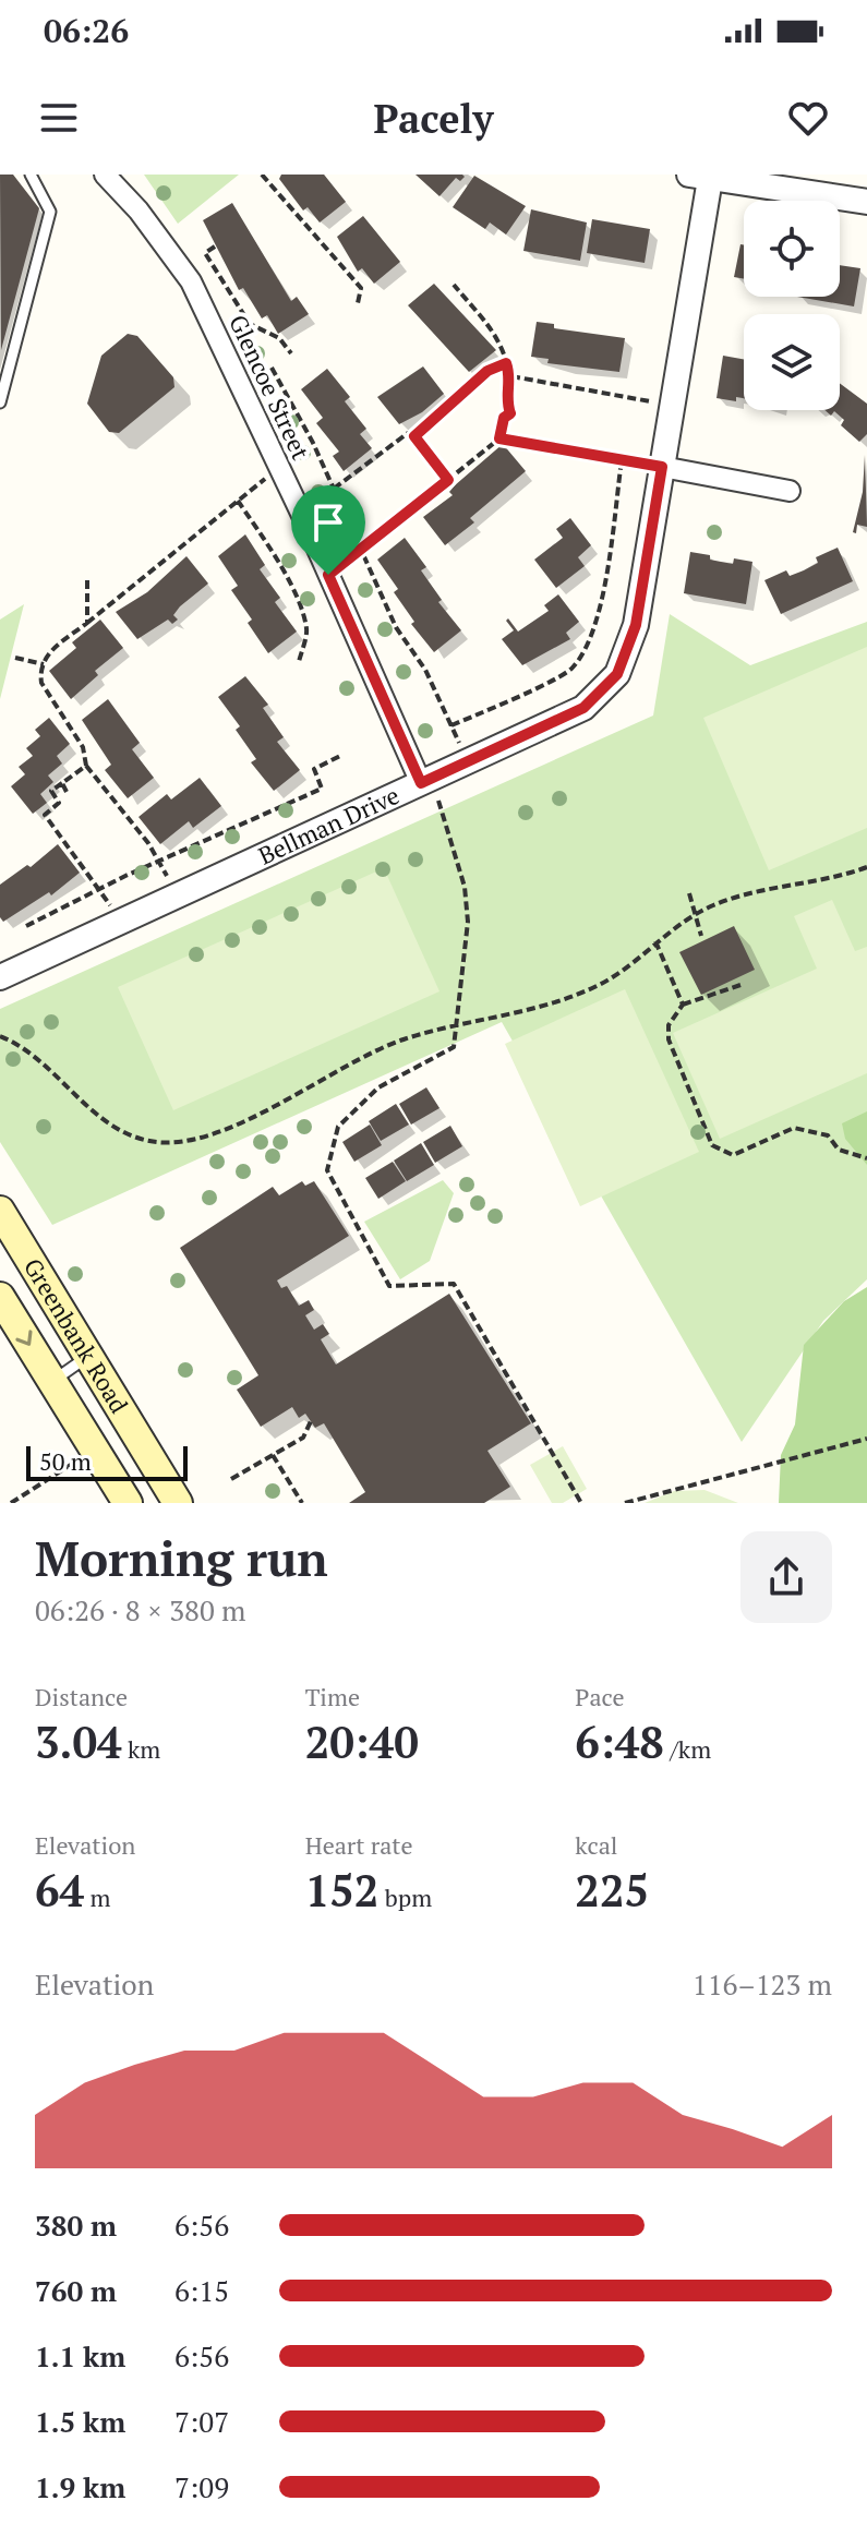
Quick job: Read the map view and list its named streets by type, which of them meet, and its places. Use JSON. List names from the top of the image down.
{
  "streets": {
    "main road": ["Greenbank Road"],
    "street": ["Glencoe Street", "Bellman Drive"]
  },
  "crossings": [
    ["Glencoe Street", "Bellman Drive"]
  ],
  "scale_bar": "50 m",
  "page": {
    "status": "06:26",
    "header": "Pacely",
    "scale": "50 m",
    "heading": ["Morning run", "06:26 · 8 × 380 m"],
    "stats": [
      ["Distance", "3.04 km"],
      ["Time", "20:40"],
      ["Pace", "6:48 /km"],
      ["Elevation", "64 m"],
      ["Heart rate", "152 bpm"],
      ["kcal", "225"]
    ],
    "chart": ["Elevation", "116–123 m"],
    "list": [
      {
        "name": "380 m",
        "note": "6:56"
      },
      {
        "name": "760 m",
        "note": "6:15"
      },
      {
        "name": "1.1 km",
        "note": "6:56"
      },
      {
        "name": "1.5 km",
        "note": "7:07"
      },
      {
        "name": "1.9 km",
        "note": "7:09"
      }
    ]
  }
}
